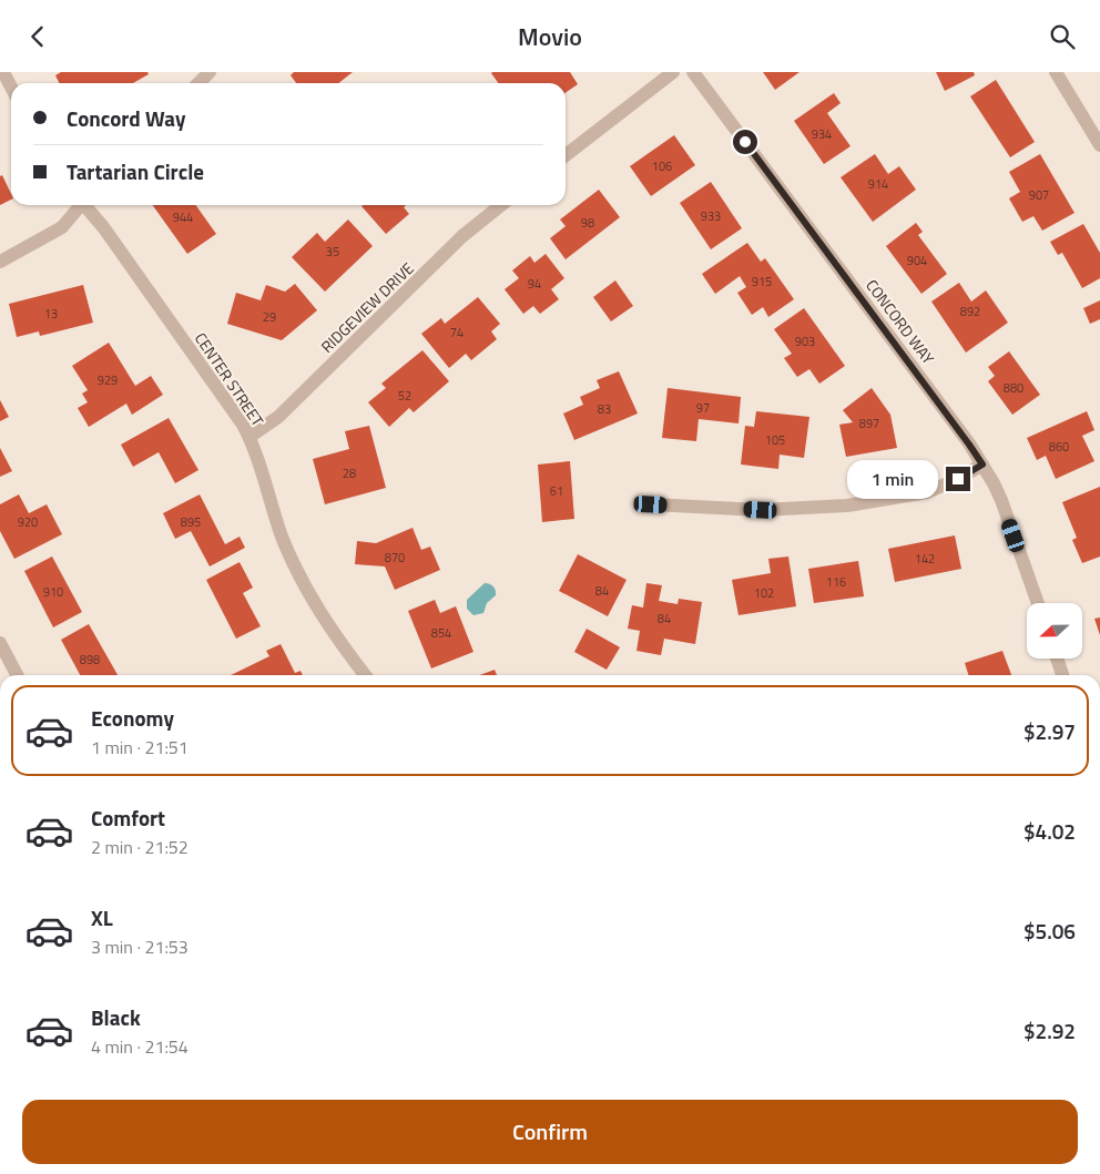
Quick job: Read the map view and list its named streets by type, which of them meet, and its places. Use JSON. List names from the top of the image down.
{
  "streets": {
    "street": ["RIDGEVIEW DRIVE", "CONCORD WAY", "CENTER STREET"]
  },
  "crossings": [
    ["RIDGEVIEW DRIVE", "CENTER STREET"]
  ],
  "house_numbers": [
    "934",
    "106",
    "914",
    "907",
    "933",
    "944",
    "98",
    "35",
    "904",
    "915",
    "94",
    "892",
    "13",
    "29",
    "74",
    "903",
    "929",
    "880",
    "52",
    "97",
    "83",
    "897",
    "105",
    "860",
    "28",
    "61",
    "920",
    "895",
    "870",
    "142",
    "116",
    "84",
    "910",
    "102",
    "84",
    "854",
    "898"
  ],
  "north": "left",
  "page": {
    "header": "Movio",
    "banner": ["Concord Way", "Tartarian Circle"],
    "bubble": "1 min",
    "list": [
      {
        "name": "Economy",
        "note": "1 min · 21:51",
        "value": "$2.97"
      },
      {
        "name": "Comfort",
        "note": "2 min · 21:52",
        "value": "$4.02"
      },
      {
        "name": "XL",
        "note": "3 min · 21:53",
        "value": "$5.06"
      },
      {
        "name": "Black",
        "note": "4 min · 21:54",
        "value": "$2.92"
      }
    ],
    "buttons": "Confirm"
  }
}
